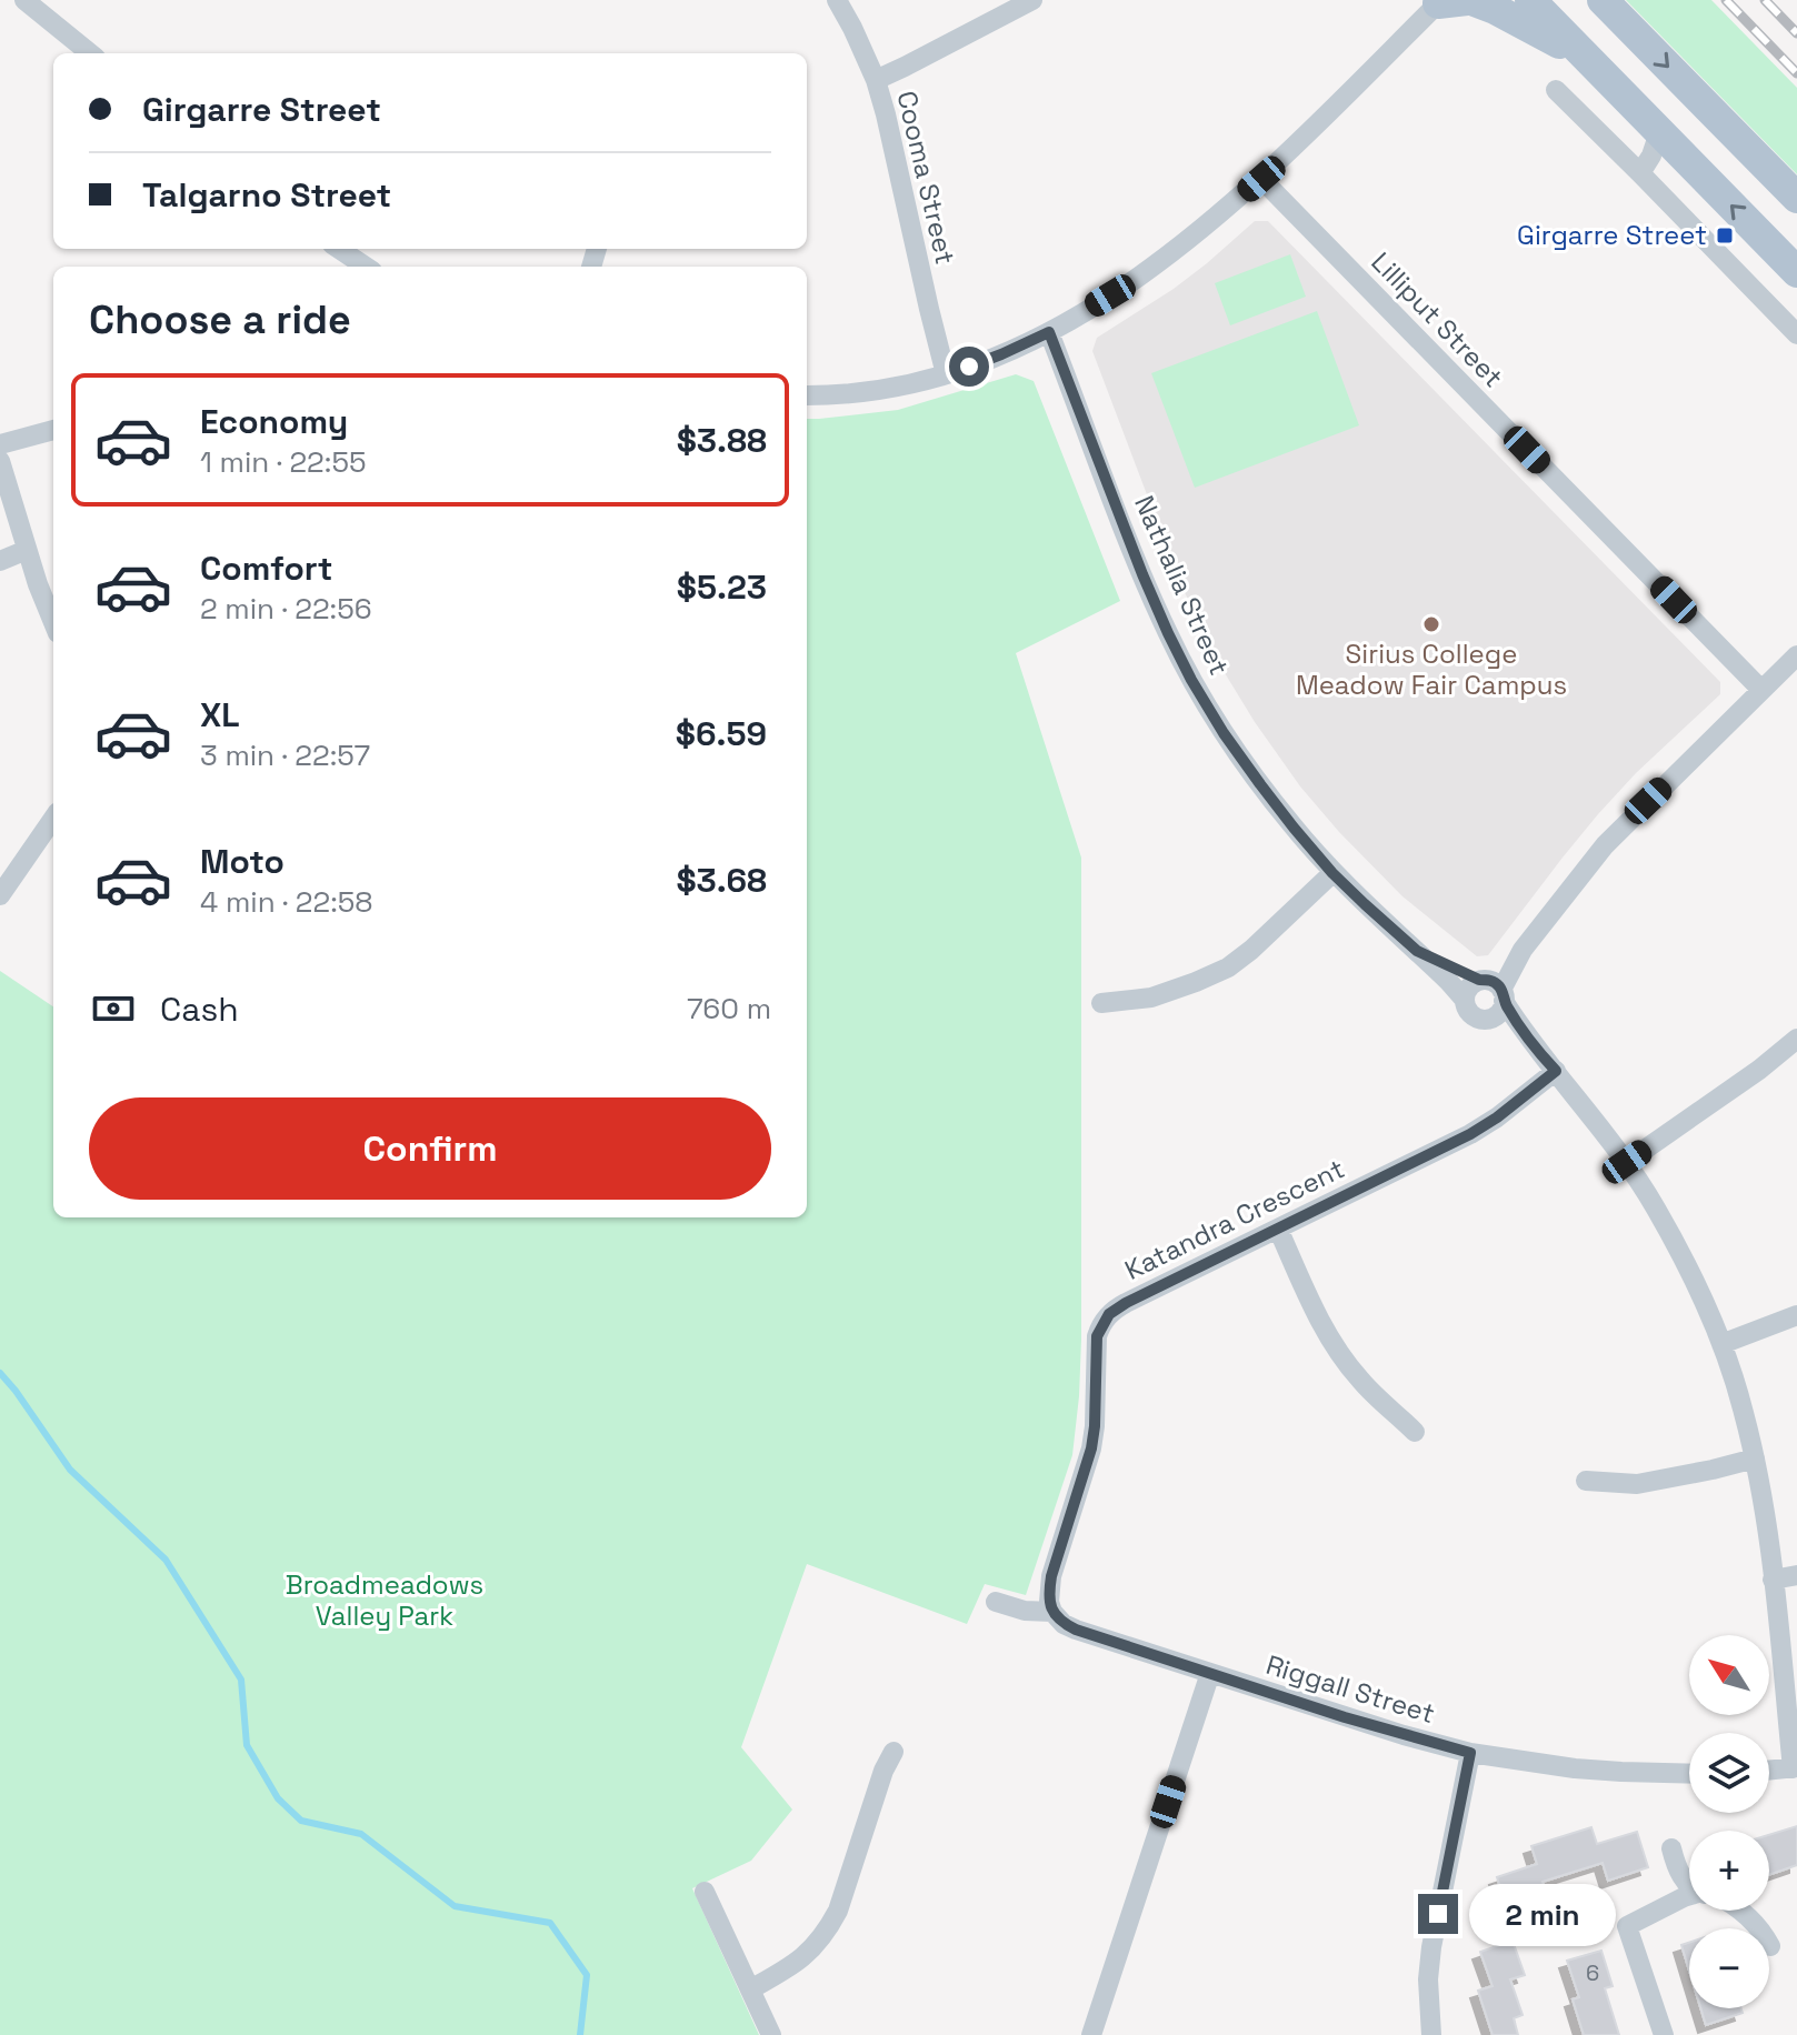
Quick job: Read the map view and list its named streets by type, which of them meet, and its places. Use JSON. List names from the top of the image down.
{
  "streets": {
    "street": [
      "Cooma Street",
      "Lilliput Street",
      "Nathalia Street",
      "Katandra Crescent",
      "Riggall Street"
    ]
  },
  "crossings": [
    ["Katandra Crescent", "Riggall Street"]
  ],
  "parks": ["Broadmeadows Valley Park"],
  "places": {
    "transit": ["Girgarre Street"],
    "other": ["Sirius College Meadow Fair Campus"]
  },
  "house_numbers": ["6"],
  "north": "top left",
  "page": {
    "banner": ["Girgarre Street", "Talgarno Street"],
    "heading": "Choose a ride",
    "list": [
      {
        "name": "Economy",
        "note": "1 min · 22:55",
        "value": "$3.88"
      },
      {
        "name": "Comfort",
        "note": "2 min · 22:56",
        "value": "$5.23"
      },
      {
        "name": "XL",
        "note": "3 min · 22:57",
        "value": "$6.59"
      },
      {
        "name": "Moto",
        "note": "4 min · 22:58",
        "value": "$3.68"
      }
    ],
    "pay": ["Cash", "760 m"],
    "buttons": "Confirm",
    "map_buttons": ["+", "−"],
    "bubble": "2 min"
  }
}
